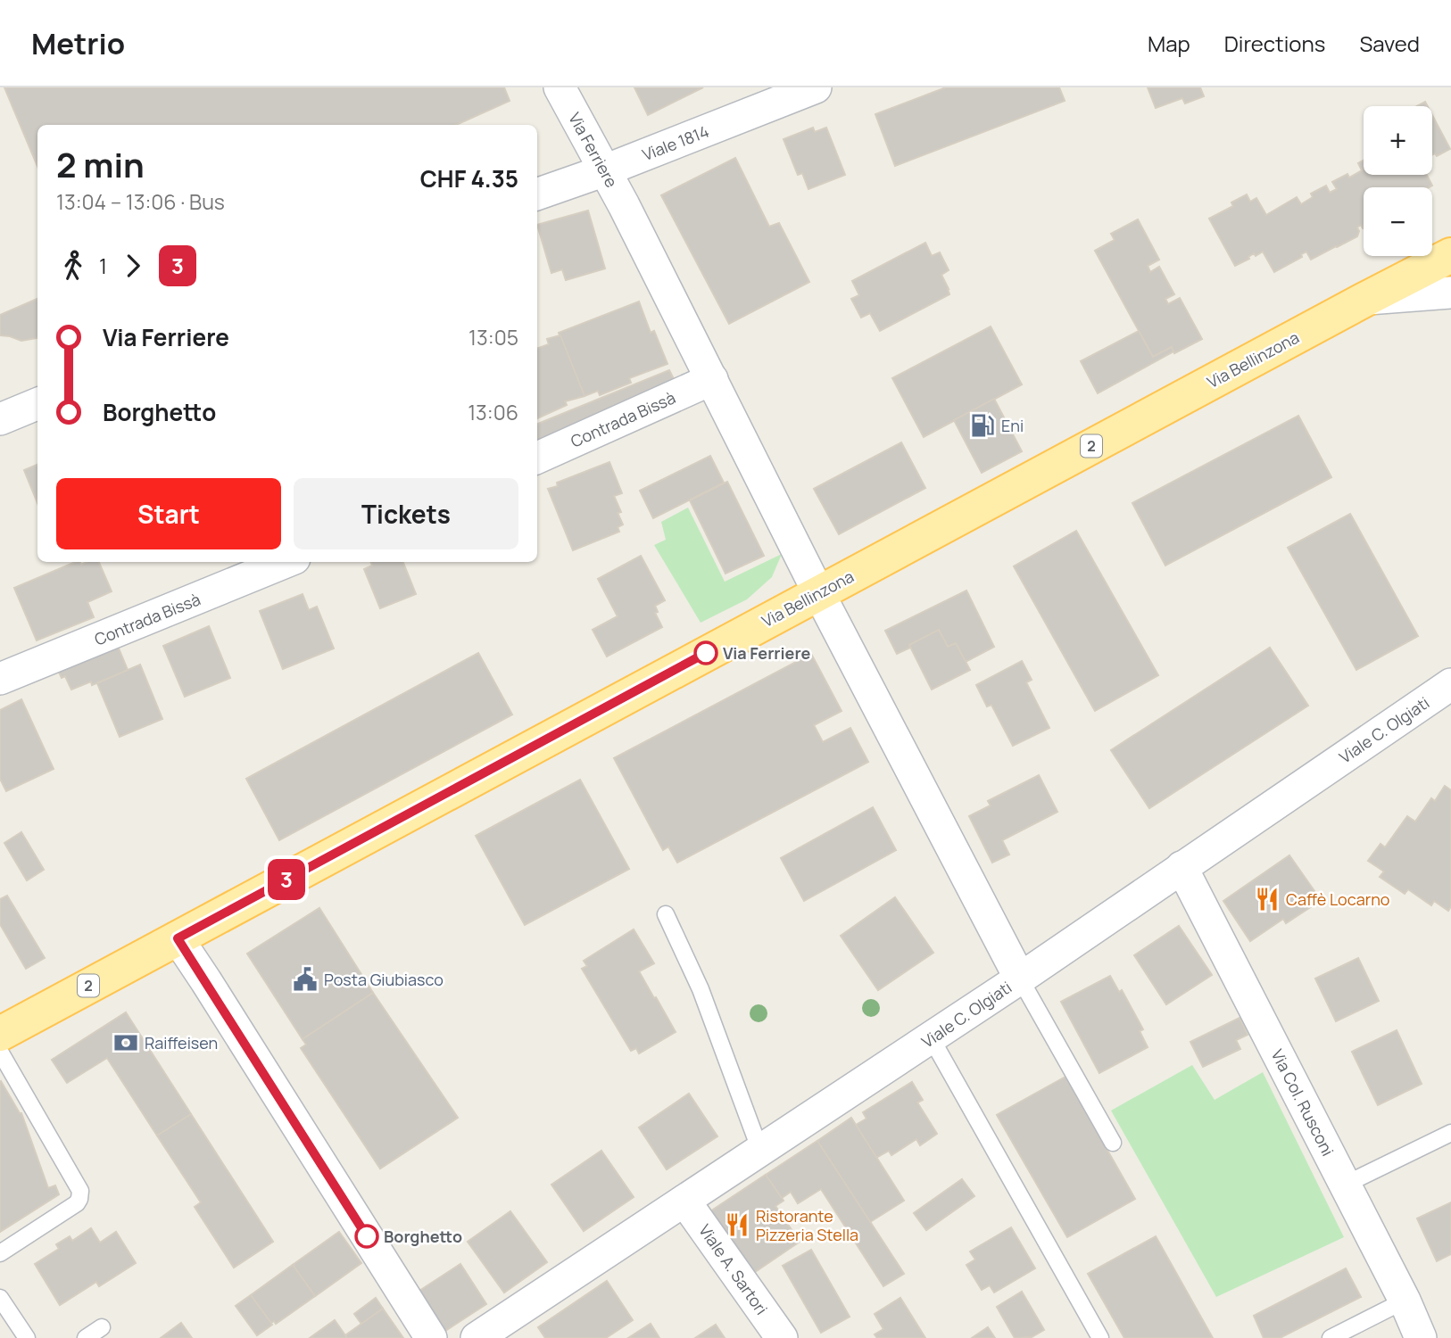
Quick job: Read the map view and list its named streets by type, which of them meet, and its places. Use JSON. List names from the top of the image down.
{
  "streets": {
    "main road": ["Via Bellinzona", "2"],
    "street": [
      "Viale 1814",
      "Via Ferriere",
      "Contrada Bissà",
      "Viale C. Olgiati",
      "Via Col. Rusconi",
      "Viale A. Sartori"
    ]
  },
  "crossings": [
    ["Viale 1814", "Via Ferriere"],
    ["Via Ferriere", "Via Bellinzona"],
    ["Via Ferriere", "Contrada Bissà"],
    ["Via Ferriere", "Viale C. Olgiati"],
    ["Viale C. Olgiati", "Via Col. Rusconi"],
    ["Viale C. Olgiati", "Viale A. Sartori"]
  ],
  "places": {
    "fuel station": ["Eni"],
    "other": ["Via Ferriere", "Borghetto"],
    "restaurant": ["Caffè Locarno", "Ristorante Pizzeria Stella"],
    "public building": ["Posta Giubiasco"],
    "bank": ["Raiffeisen"]
  },
  "lines": ["bus line 3"],
  "page": {
    "header": "Metrio",
    "nav": ["Map", "Directions", "Saved"],
    "on_map": "3",
    "map_buttons": ["+", "−"],
    "heading": ["2 min", "13:04 – 13:06 · Bus", "CHF 4.35"],
    "legs": ["1", "3"],
    "list": [
      {
        "name": "Via Ferriere",
        "value": "13:05"
      },
      {
        "name": "Borghetto",
        "value": "13:06"
      }
    ],
    "buttons": ["Start", "Tickets"]
  }
}
